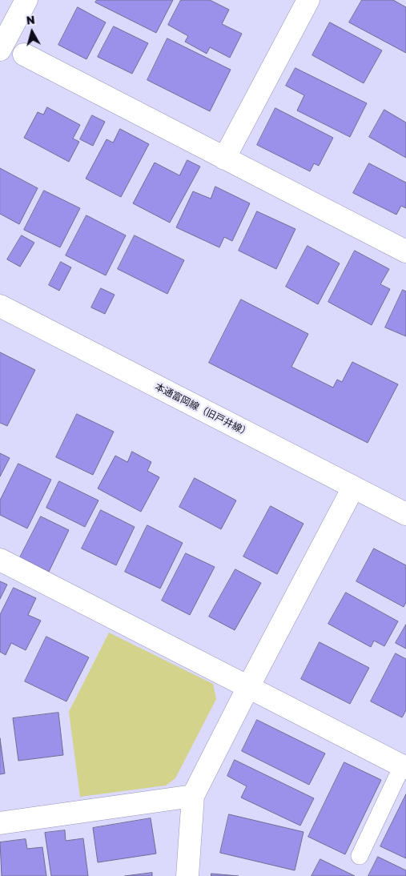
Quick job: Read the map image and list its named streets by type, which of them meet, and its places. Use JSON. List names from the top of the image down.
{
  "streets": {
    "street": ["本通富岡線（旧戸井線）"]
  },
  "north": "top"
}
